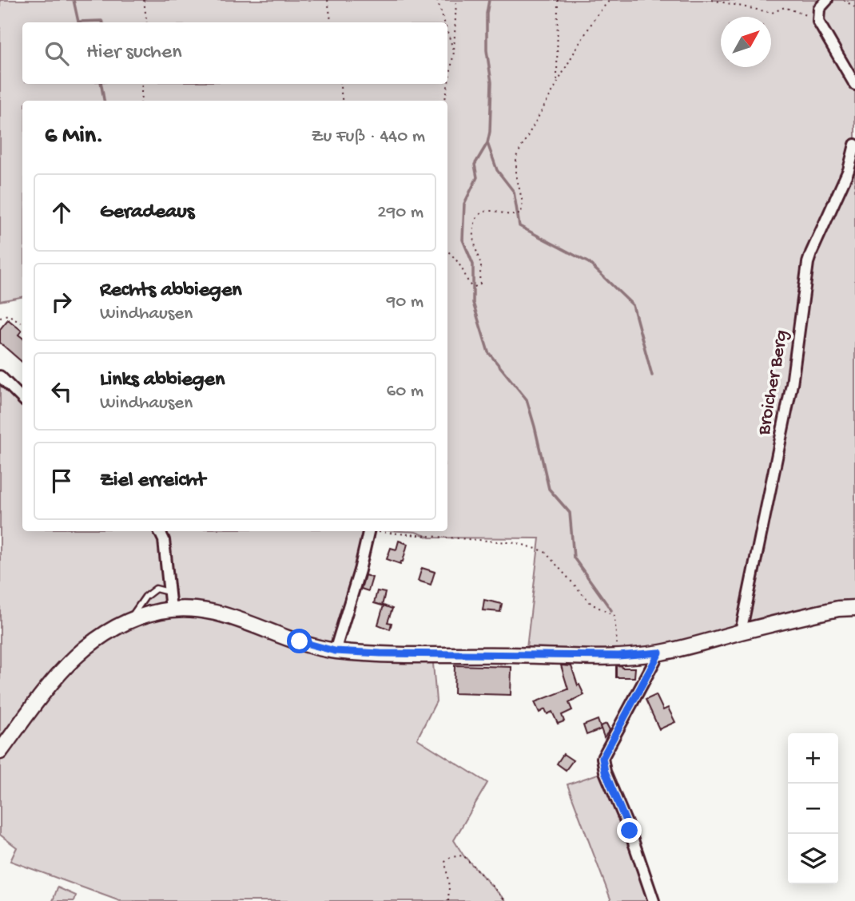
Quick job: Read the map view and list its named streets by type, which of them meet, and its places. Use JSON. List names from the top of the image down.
{
  "streets": {
    "street": ["Broicher Berg"]
  },
  "north": "top right",
  "page": {
    "search": "Hier suchen",
    "heading": ["6 Min.", "Zu Fuß · 440 m"],
    "list": [
      ["Geradeaus", "290 m"],
      ["Rechts abbiegen", "Windhausen", "90 m"],
      ["Links abbiegen", "Windhausen", "60 m"],
      "Ziel erreicht"
    ],
    "map_buttons": ["+", "−"]
  }
}
